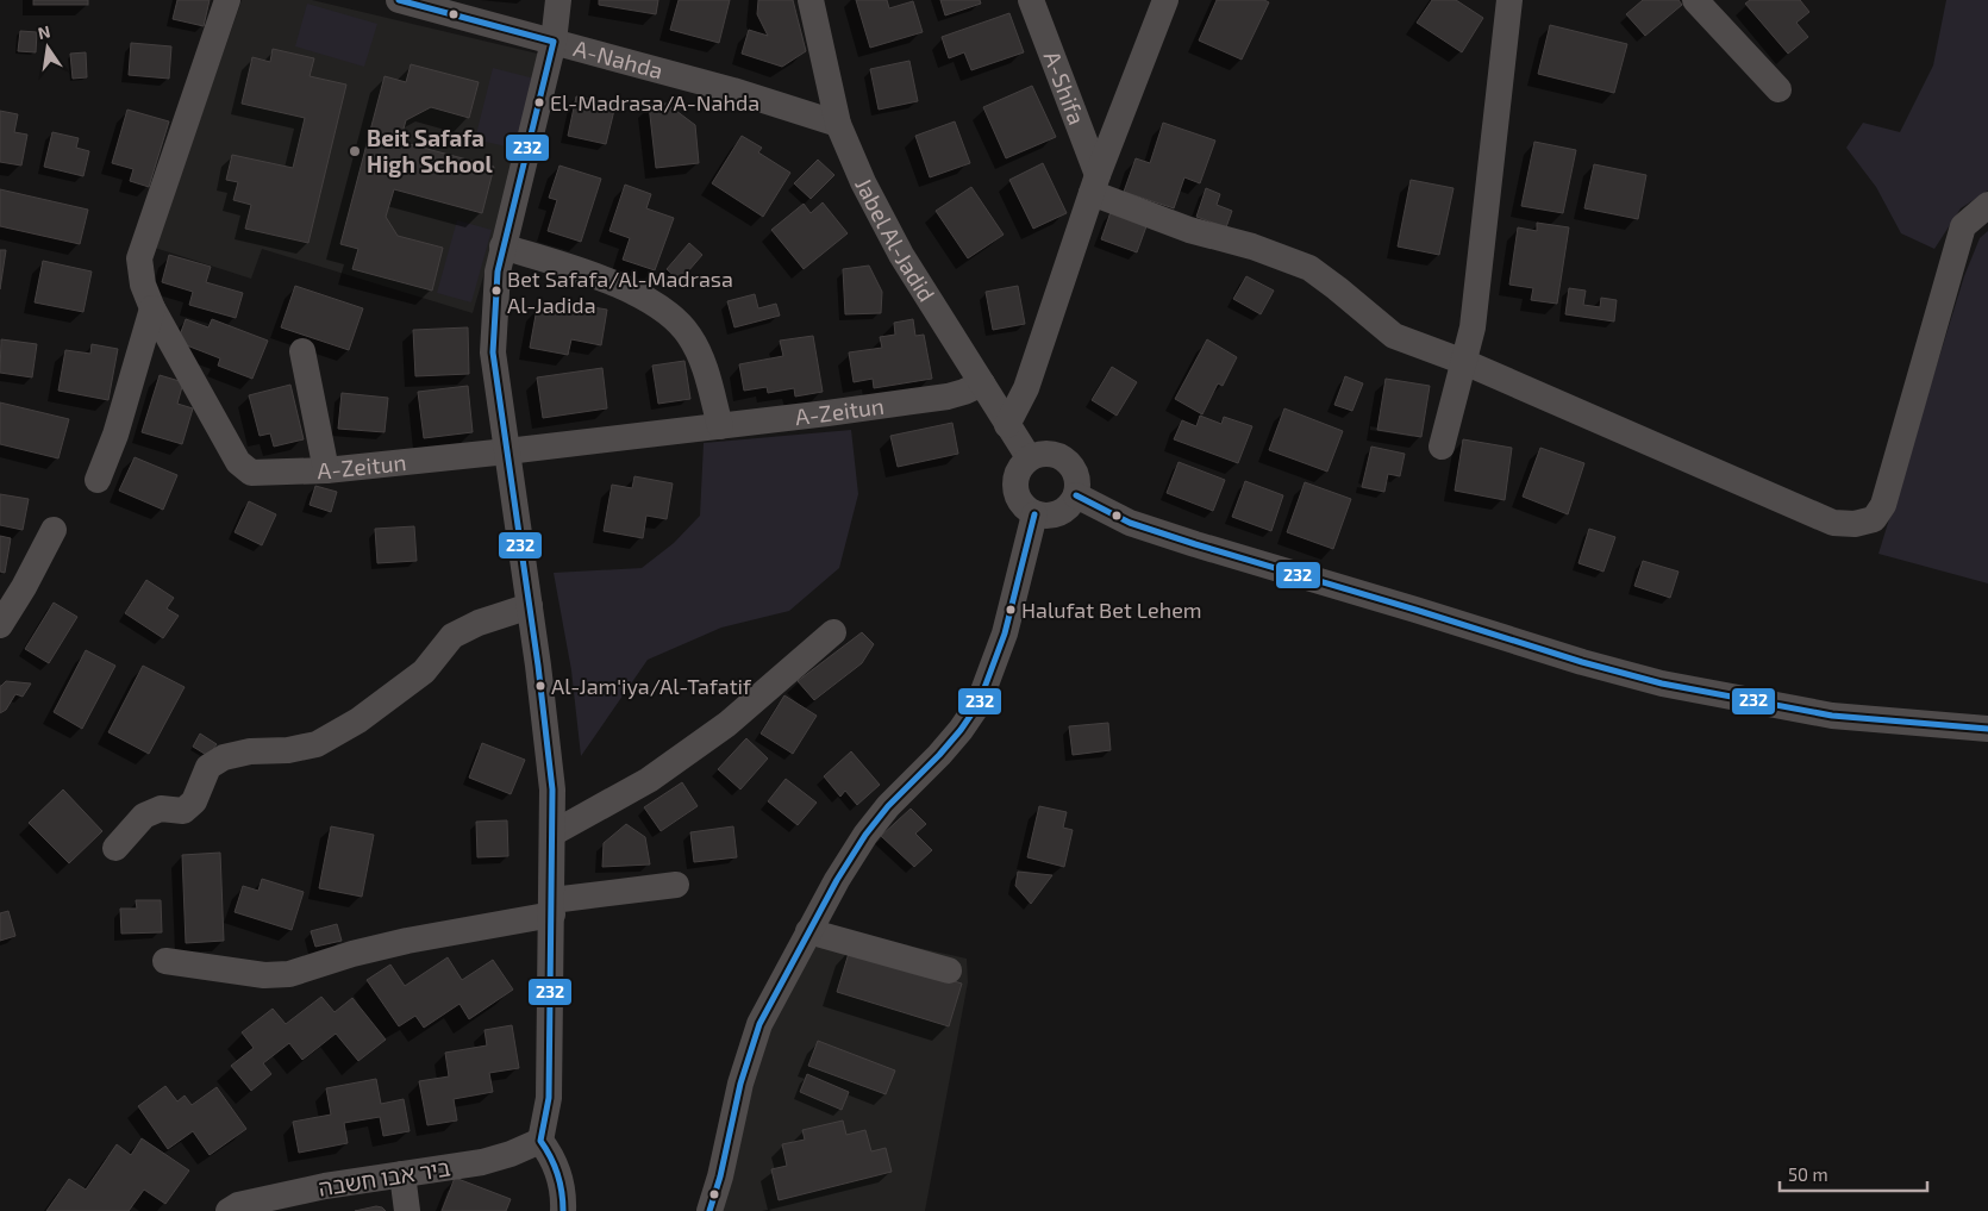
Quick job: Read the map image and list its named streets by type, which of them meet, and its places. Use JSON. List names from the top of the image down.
{
  "streets": {
    "street": [
      "A-Nahda",
      "A-Shifa",
      "Jabel Al-Jadid",
      "A-Zeitun",
      "ביר אבו חשבה"
    ]
  },
  "crossings": [
    ["A-Nahda", "Jabel Al-Jadid"],
    ["Jabel Al-Jadid", "A-Zeitun"]
  ],
  "places": [
    "El-Madrasa/A-Nahda",
    "Beit Safafa High School",
    "Bet Safafa/Al-Madrasa Al-Jadida",
    "Halufat Bet Lehem",
    "Al-Jam'iya/Al-Tafatif"
  ],
  "lines": ["transit line 232"],
  "scale_bar": "50 m",
  "north": "top"
}
